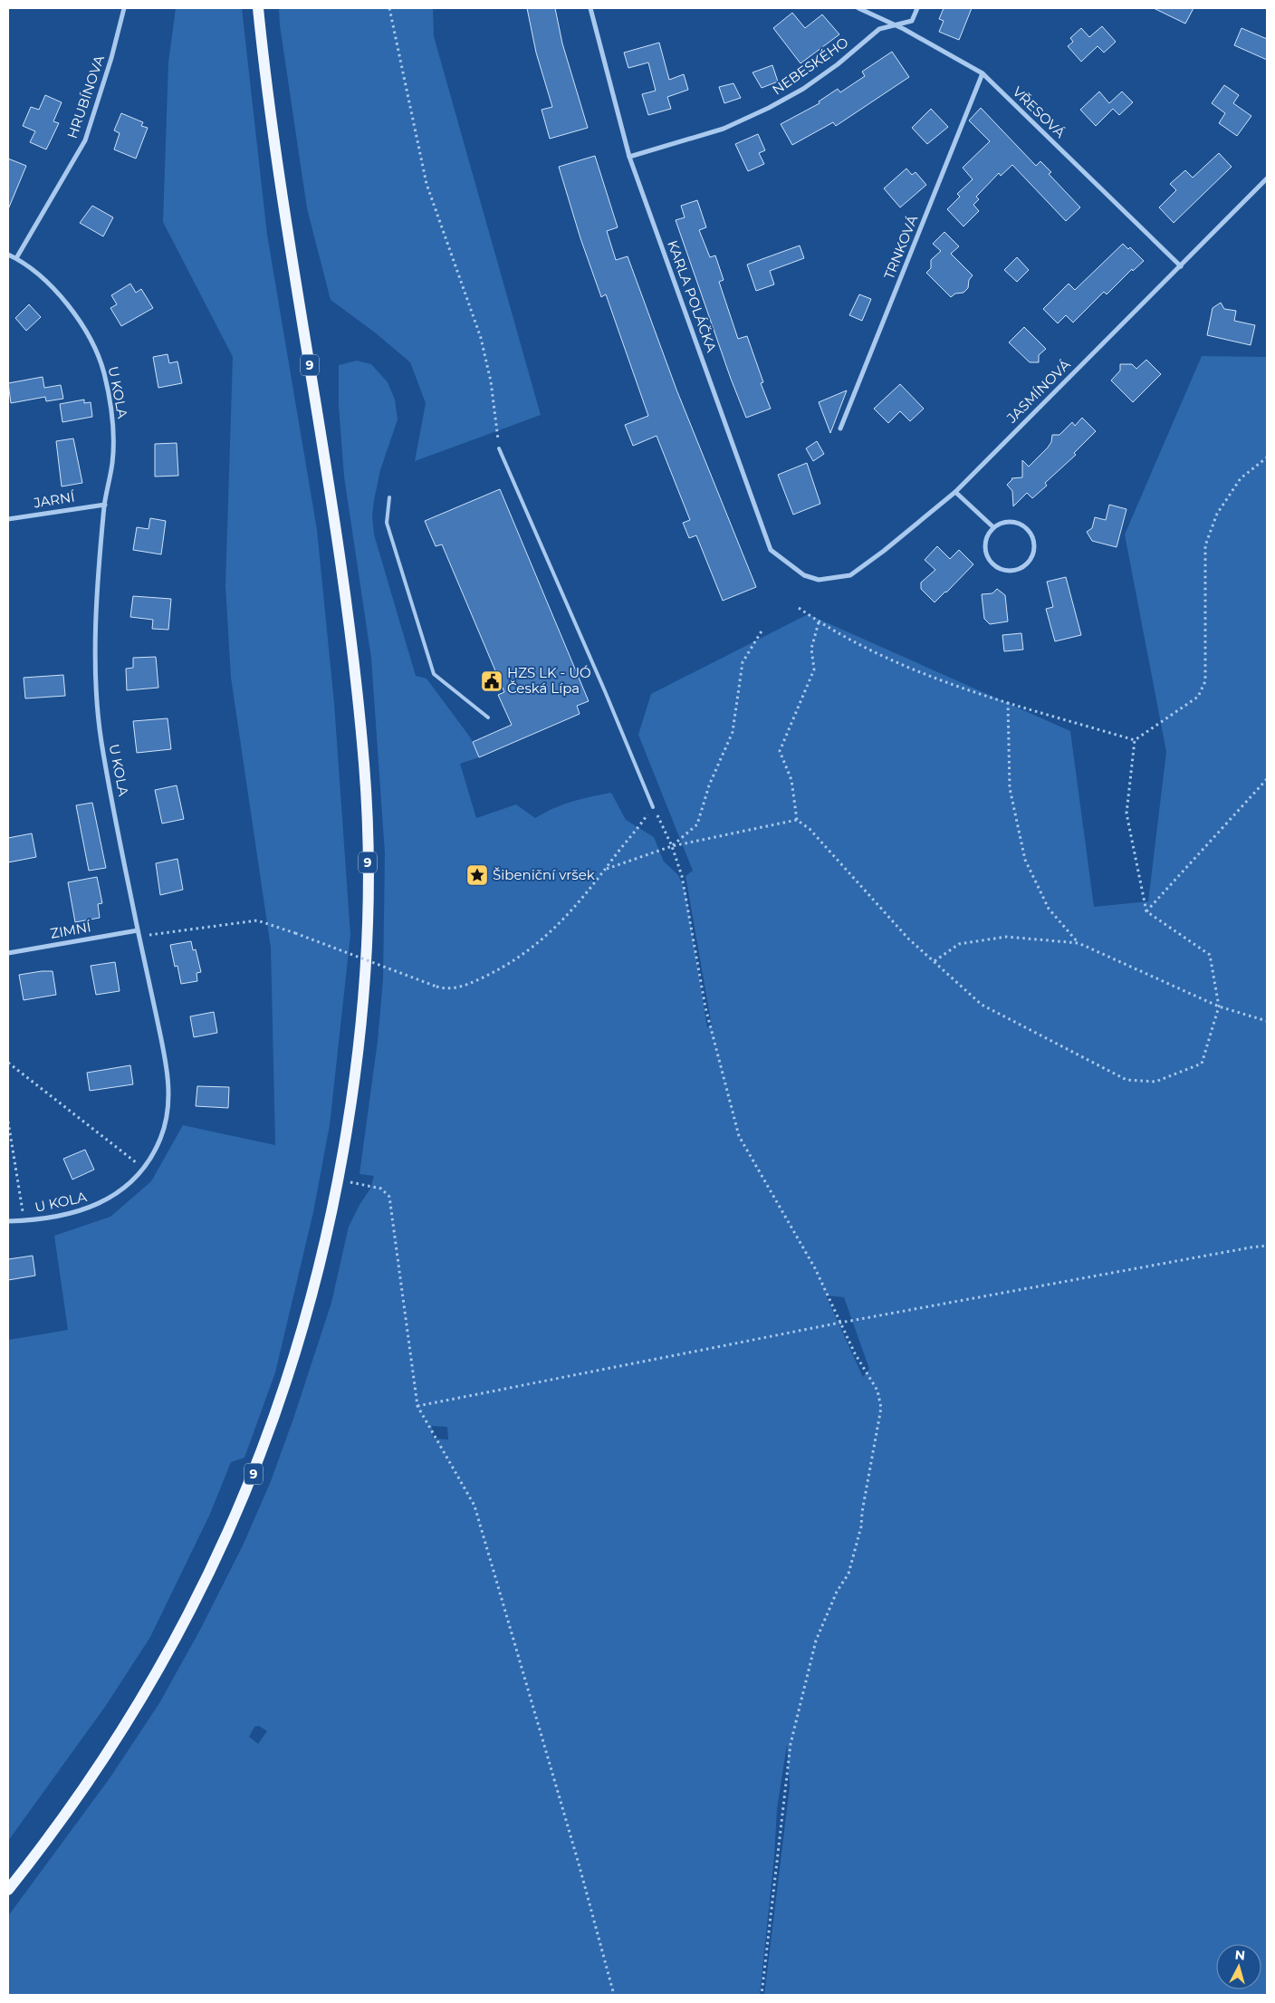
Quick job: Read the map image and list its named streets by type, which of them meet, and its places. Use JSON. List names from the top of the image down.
{
  "streets": {
    "main road": ["9"],
    "street": [
      "NEBESKÉHO",
      "HRUBÍNOVA",
      "VŘESOVÁ",
      "TRNKOVÁ",
      "KARLA POLÁČKA",
      "JASMÍNOVÁ",
      "U KOLA",
      "JARNÍ",
      "ZIMNÍ"
    ]
  },
  "crossings": [
    ["NEBESKÉHO", "VŘESOVÁ"],
    ["NEBESKÉHO", "KARLA POLÁČKA"],
    ["HRUBÍNOVA", "U KOLA"],
    ["VŘESOVÁ", "TRNKOVÁ"],
    ["VŘESOVÁ", "JASMÍNOVÁ"],
    ["KARLA POLÁČKA", "JASMÍNOVÁ"],
    ["U KOLA", "JARNÍ"],
    ["U KOLA", "ZIMNÍ"]
  ],
  "places": {
    "public building": ["HZS LK - UÓ Česká Lípa"],
    "place": ["Šibeniční vršek"]
  },
  "north": "top"
}
